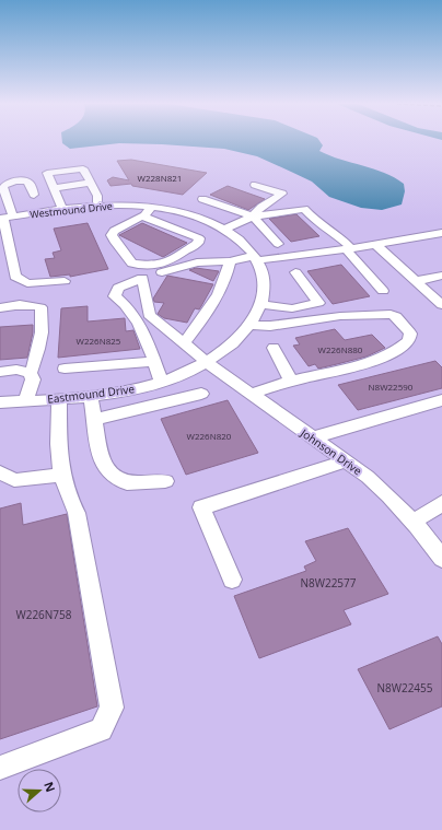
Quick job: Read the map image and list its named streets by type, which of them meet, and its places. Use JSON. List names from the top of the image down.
{
  "streets": {
    "street": ["Westmound Drive", "Eastmound Drive", "Johnson Drive"]
  },
  "crossings": [
    ["Westmound Drive", "Eastmound Drive"],
    ["Eastmound Drive", "Johnson Drive"]
  ],
  "house_numbers": [
    "W228N821",
    "W226N825",
    "W226N880",
    "N8W22590",
    "W226N820",
    "N8W22577",
    "W226N758",
    "N8W22455"
  ],
  "north": "right"
}
